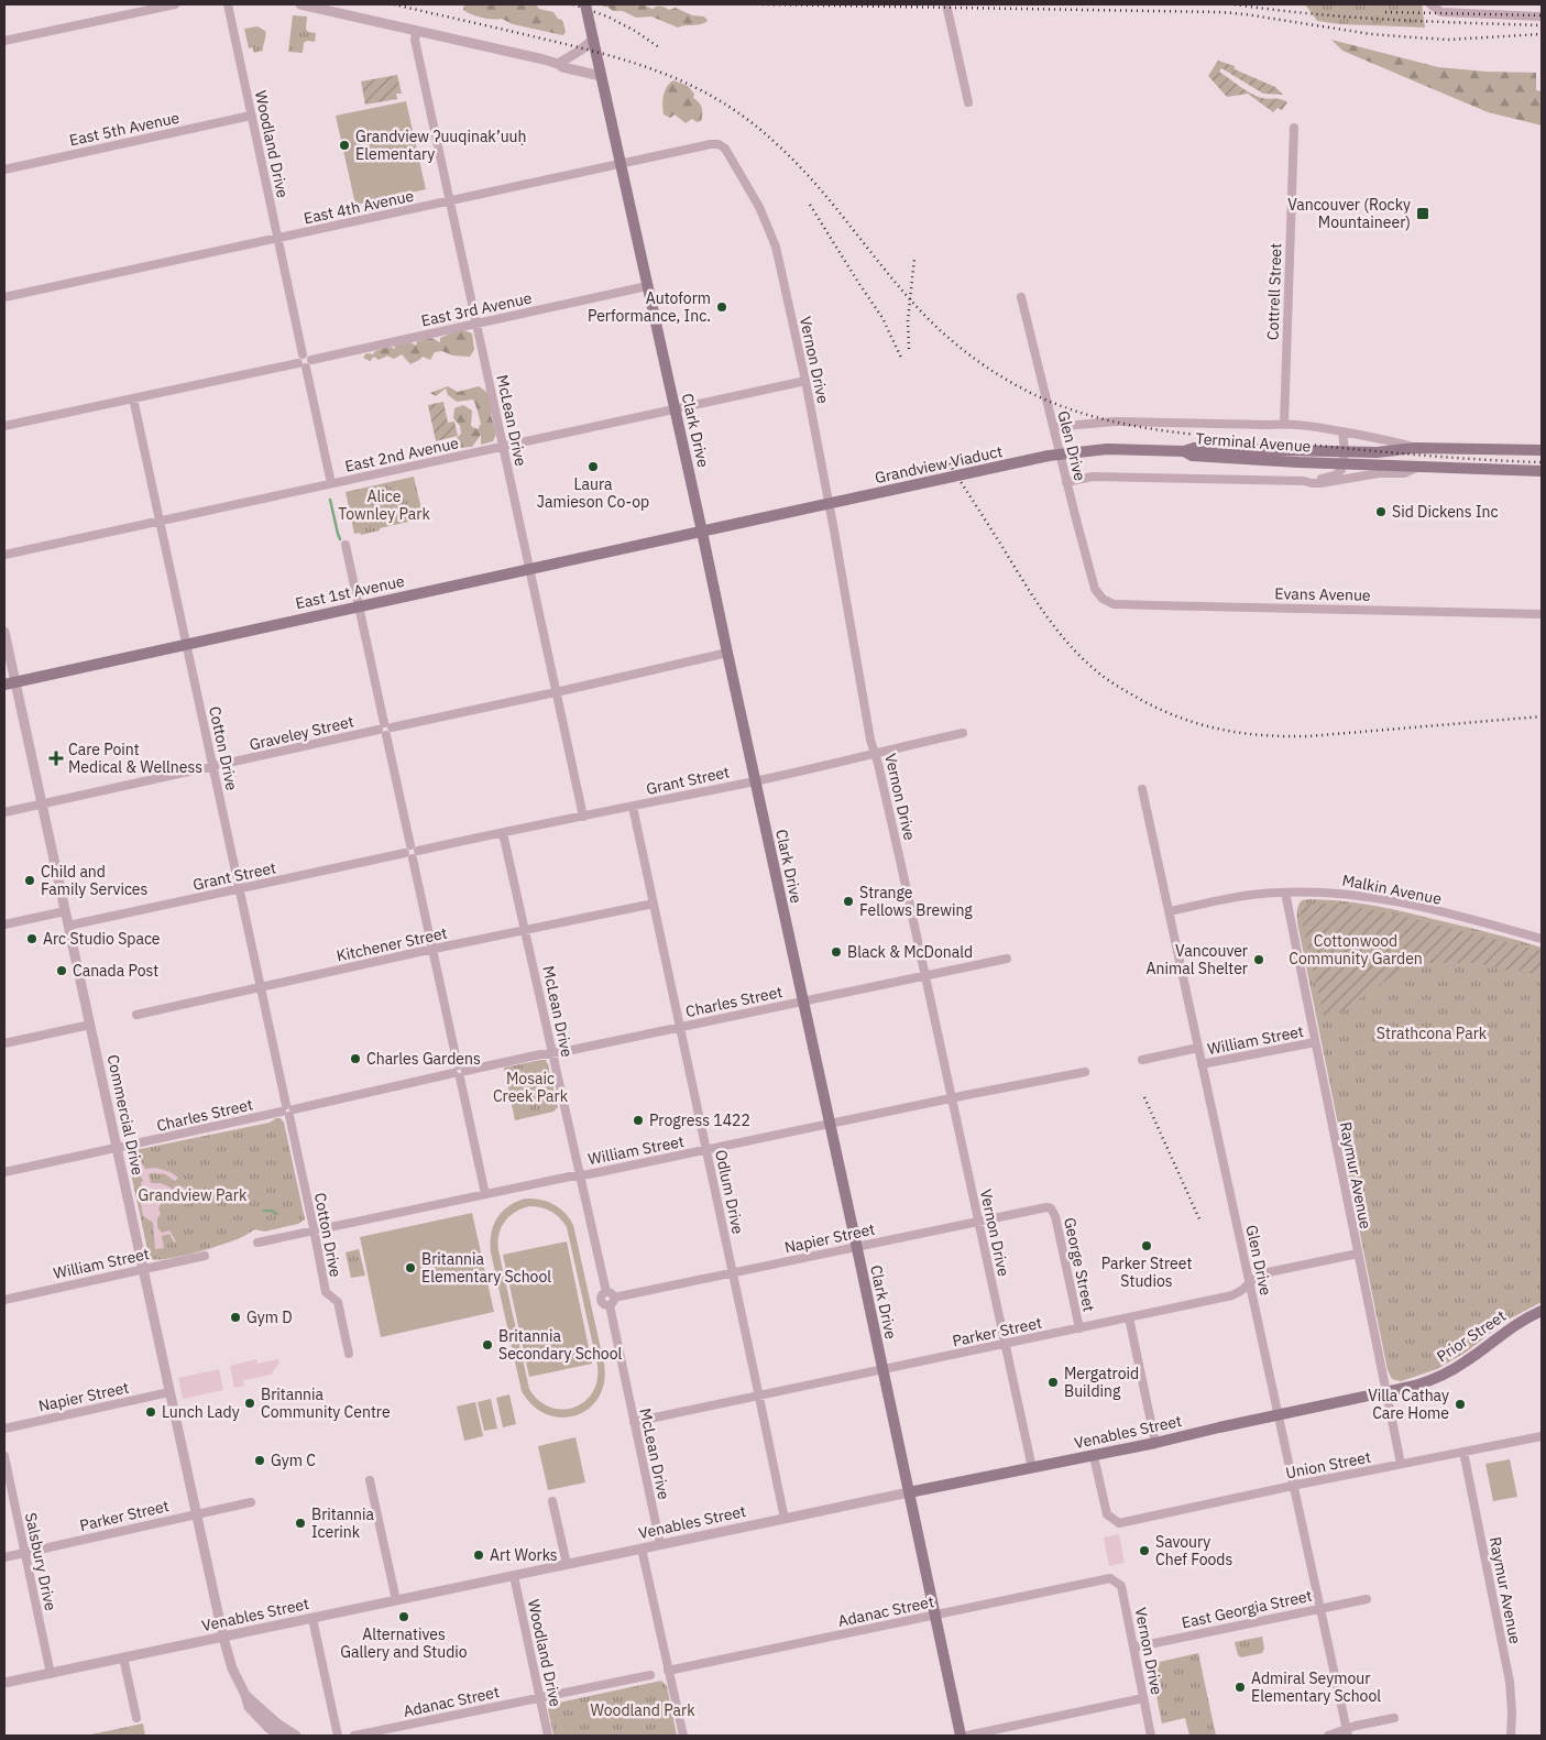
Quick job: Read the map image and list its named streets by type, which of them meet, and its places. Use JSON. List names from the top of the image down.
{
  "streets": {
    "main road": [
      "Clark Drive",
      "Terminal Avenue",
      "Grandview Viaduct",
      "East 1st Avenue",
      "Prior Street",
      "Venables Street"
    ],
    "street": [
      "East 5th Avenue",
      "Woodland Drive",
      "East 4th Avenue",
      "Cottrell Street",
      "East 3rd Avenue",
      "Vernon Drive",
      "McLean Drive",
      "Glen Drive",
      "East 2nd Avenue",
      "Evans Avenue",
      "Graveley Street",
      "Cotton Drive",
      "Grant Street",
      "Malkin Avenue",
      "Kitchener Street",
      "Charles Street",
      "William Street",
      "Commercial Drive",
      "Raymur Avenue",
      "Odlum Drive",
      "Napier Street",
      "George Street",
      "Parker Street",
      "Union Street",
      "Salsbury Drive",
      "East Georgia Street",
      "Adanac Street"
    ]
  },
  "crossings": [
    ["East 5th Avenue", "Woodland Drive"],
    ["Woodland Drive", "East 4th Avenue"],
    ["Woodland Drive", "East 3rd Avenue"],
    ["Woodland Drive", "East 2nd Avenue"],
    ["Woodland Drive", "Venables Street"],
    ["Woodland Drive", "Adanac Street"],
    ["East 4th Avenue", "Vernon Drive"],
    ["East 4th Avenue", "McLean Drive"],
    ["East 4th Avenue", "Clark Drive"],
    ["Cottrell Street", "Terminal Avenue"],
    ["East 3rd Avenue", "McLean Drive"],
    ["East 3rd Avenue", "Clark Drive"],
    ["East 3rd Avenue", "Cotton Drive"],
    ["Vernon Drive", "East 2nd Avenue"],
    ["Vernon Drive", "Grant Street"],
    ["Vernon Drive", "Charles Street"],
    ["Vernon Drive", "William Street"],
    ["Vernon Drive", "Napier Street"],
    ["Vernon Drive", "Parker Street"],
    ["Vernon Drive", "Venables Street"],
    ["Vernon Drive", "East Georgia Street"],
    ["Vernon Drive", "Adanac Street"],
    ["McLean Drive", "East 2nd Avenue"],
    ["McLean Drive", "East 1st Avenue"],
    ["McLean Drive", "Graveley Street"],
    ["McLean Drive", "Grant Street"],
    ["McLean Drive", "Kitchener Street"],
    ["McLean Drive", "Charles Street"],
    ["McLean Drive", "William Street"],
    ["McLean Drive", "Napier Street"],
    ["McLean Drive", "Parker Street"],
    ["McLean Drive", "Venables Street"],
    ["Clark Drive", "East 2nd Avenue"],
    ["Clark Drive", "Grandview Viaduct"],
    ["Clark Drive", "East 1st Avenue"],
    ["Clark Drive", "Graveley Street"],
    ["Clark Drive", "Grant Street"],
    ["Clark Drive", "Charles Street"],
    ["Clark Drive", "William Street"],
    ["Clark Drive", "Napier Street"],
    ["Clark Drive", "Parker Street"],
    ["Clark Drive", "Venables Street"],
    ["Clark Drive", "Adanac Street"],
    ["Terminal Avenue", "Glen Drive"],
    ["Terminal Avenue", "Grandview Viaduct"],
    ["Glen Drive", "Evans Avenue"],
    ["Glen Drive", "Malkin Avenue"],
    ["Glen Drive", "William Street"],
    ["Glen Drive", "Parker Street"],
    ["Glen Drive", "Venables Street"],
    ["Glen Drive", "Union Street"],
    ["Glen Drive", "East Georgia Street"],
    ["East 2nd Avenue", "Cotton Drive"],
    ["Grandview Viaduct", "East 1st Avenue"],
    ["East 1st Avenue", "Cotton Drive"],
    ["East 1st Avenue", "Commercial Drive"],
    ["Graveley Street", "Cotton Drive"],
    ["Graveley Street", "Commercial Drive"],
    ["Cotton Drive", "Grant Street"],
    ["Cotton Drive", "Kitchener Street"],
    ["Cotton Drive", "Charles Street"],
    ["Cotton Drive", "William Street"],
    ["Grant Street", "Commercial Drive"],
    ["Grant Street", "Odlum Drive"],
    ["Malkin Avenue", "Raymur Avenue"],
    ["Kitchener Street", "Odlum Drive"],
    ["Charles Street", "Commercial Drive"],
    ["Charles Street", "Odlum Drive"],
    ["William Street", "Commercial Drive"],
    ["William Street", "Raymur Avenue"],
    ["William Street", "Odlum Drive"],
    ["Commercial Drive", "Napier Street"],
    ["Commercial Drive", "Parker Street"],
    ["Commercial Drive", "Venables Street"],
    ["Raymur Avenue", "Parker Street"],
    ["Raymur Avenue", "Prior Street"],
    ["Raymur Avenue", "Venables Street"],
    ["Raymur Avenue", "Union Street"],
    ["Odlum Drive", "Napier Street"],
    ["Odlum Drive", "Parker Street"],
    ["Odlum Drive", "Venables Street"],
    ["Napier Street", "George Street"],
    ["George Street", "Parker Street"],
    ["Parker Street", "Salsbury Drive"],
    ["Prior Street", "Venables Street"],
    ["Venables Street", "Union Street"],
    ["Venables Street", "Salsbury Drive"]
  ],
  "parks": [
    "Alice Townley Park",
    "Cottonwood Community Garden",
    "Strathcona Park",
    "Mosaic Creek Park",
    "Grandview Park",
    "Woodland Park"
  ],
  "places": {
    "other": [
      "Grandview ʔuuqinak’uuḥ Elementary",
      "Autoform Performance, Inc.",
      "Laura Jamieson Co-op",
      "Sid Dickens Inc",
      "Child and Family Services",
      "Strange Fellows Brewing",
      "Arc Studio Space",
      "Black & McDonald",
      "Vancouver Animal Shelter",
      "Canada Post",
      "Charles Gardens",
      "Progress 1422",
      "Parker Street Studios",
      "Britannia Elementary School",
      "Gym D",
      "Britannia Secondary School",
      "Mergatroid Building",
      "Britannia Community Centre",
      "Villa Cathay Care Home",
      "Lunch Lady",
      "Gym C",
      "Britannia Icerink",
      "Savoury Chef Foods",
      "Art Works",
      "Alternatives Gallery and Studio",
      "Admiral Seymour Elementary School"
    ],
    "transit": ["Vancouver (Rocky Mountaineer)"],
    "health": ["Care Point Medical & Wellness"]
  }
}
